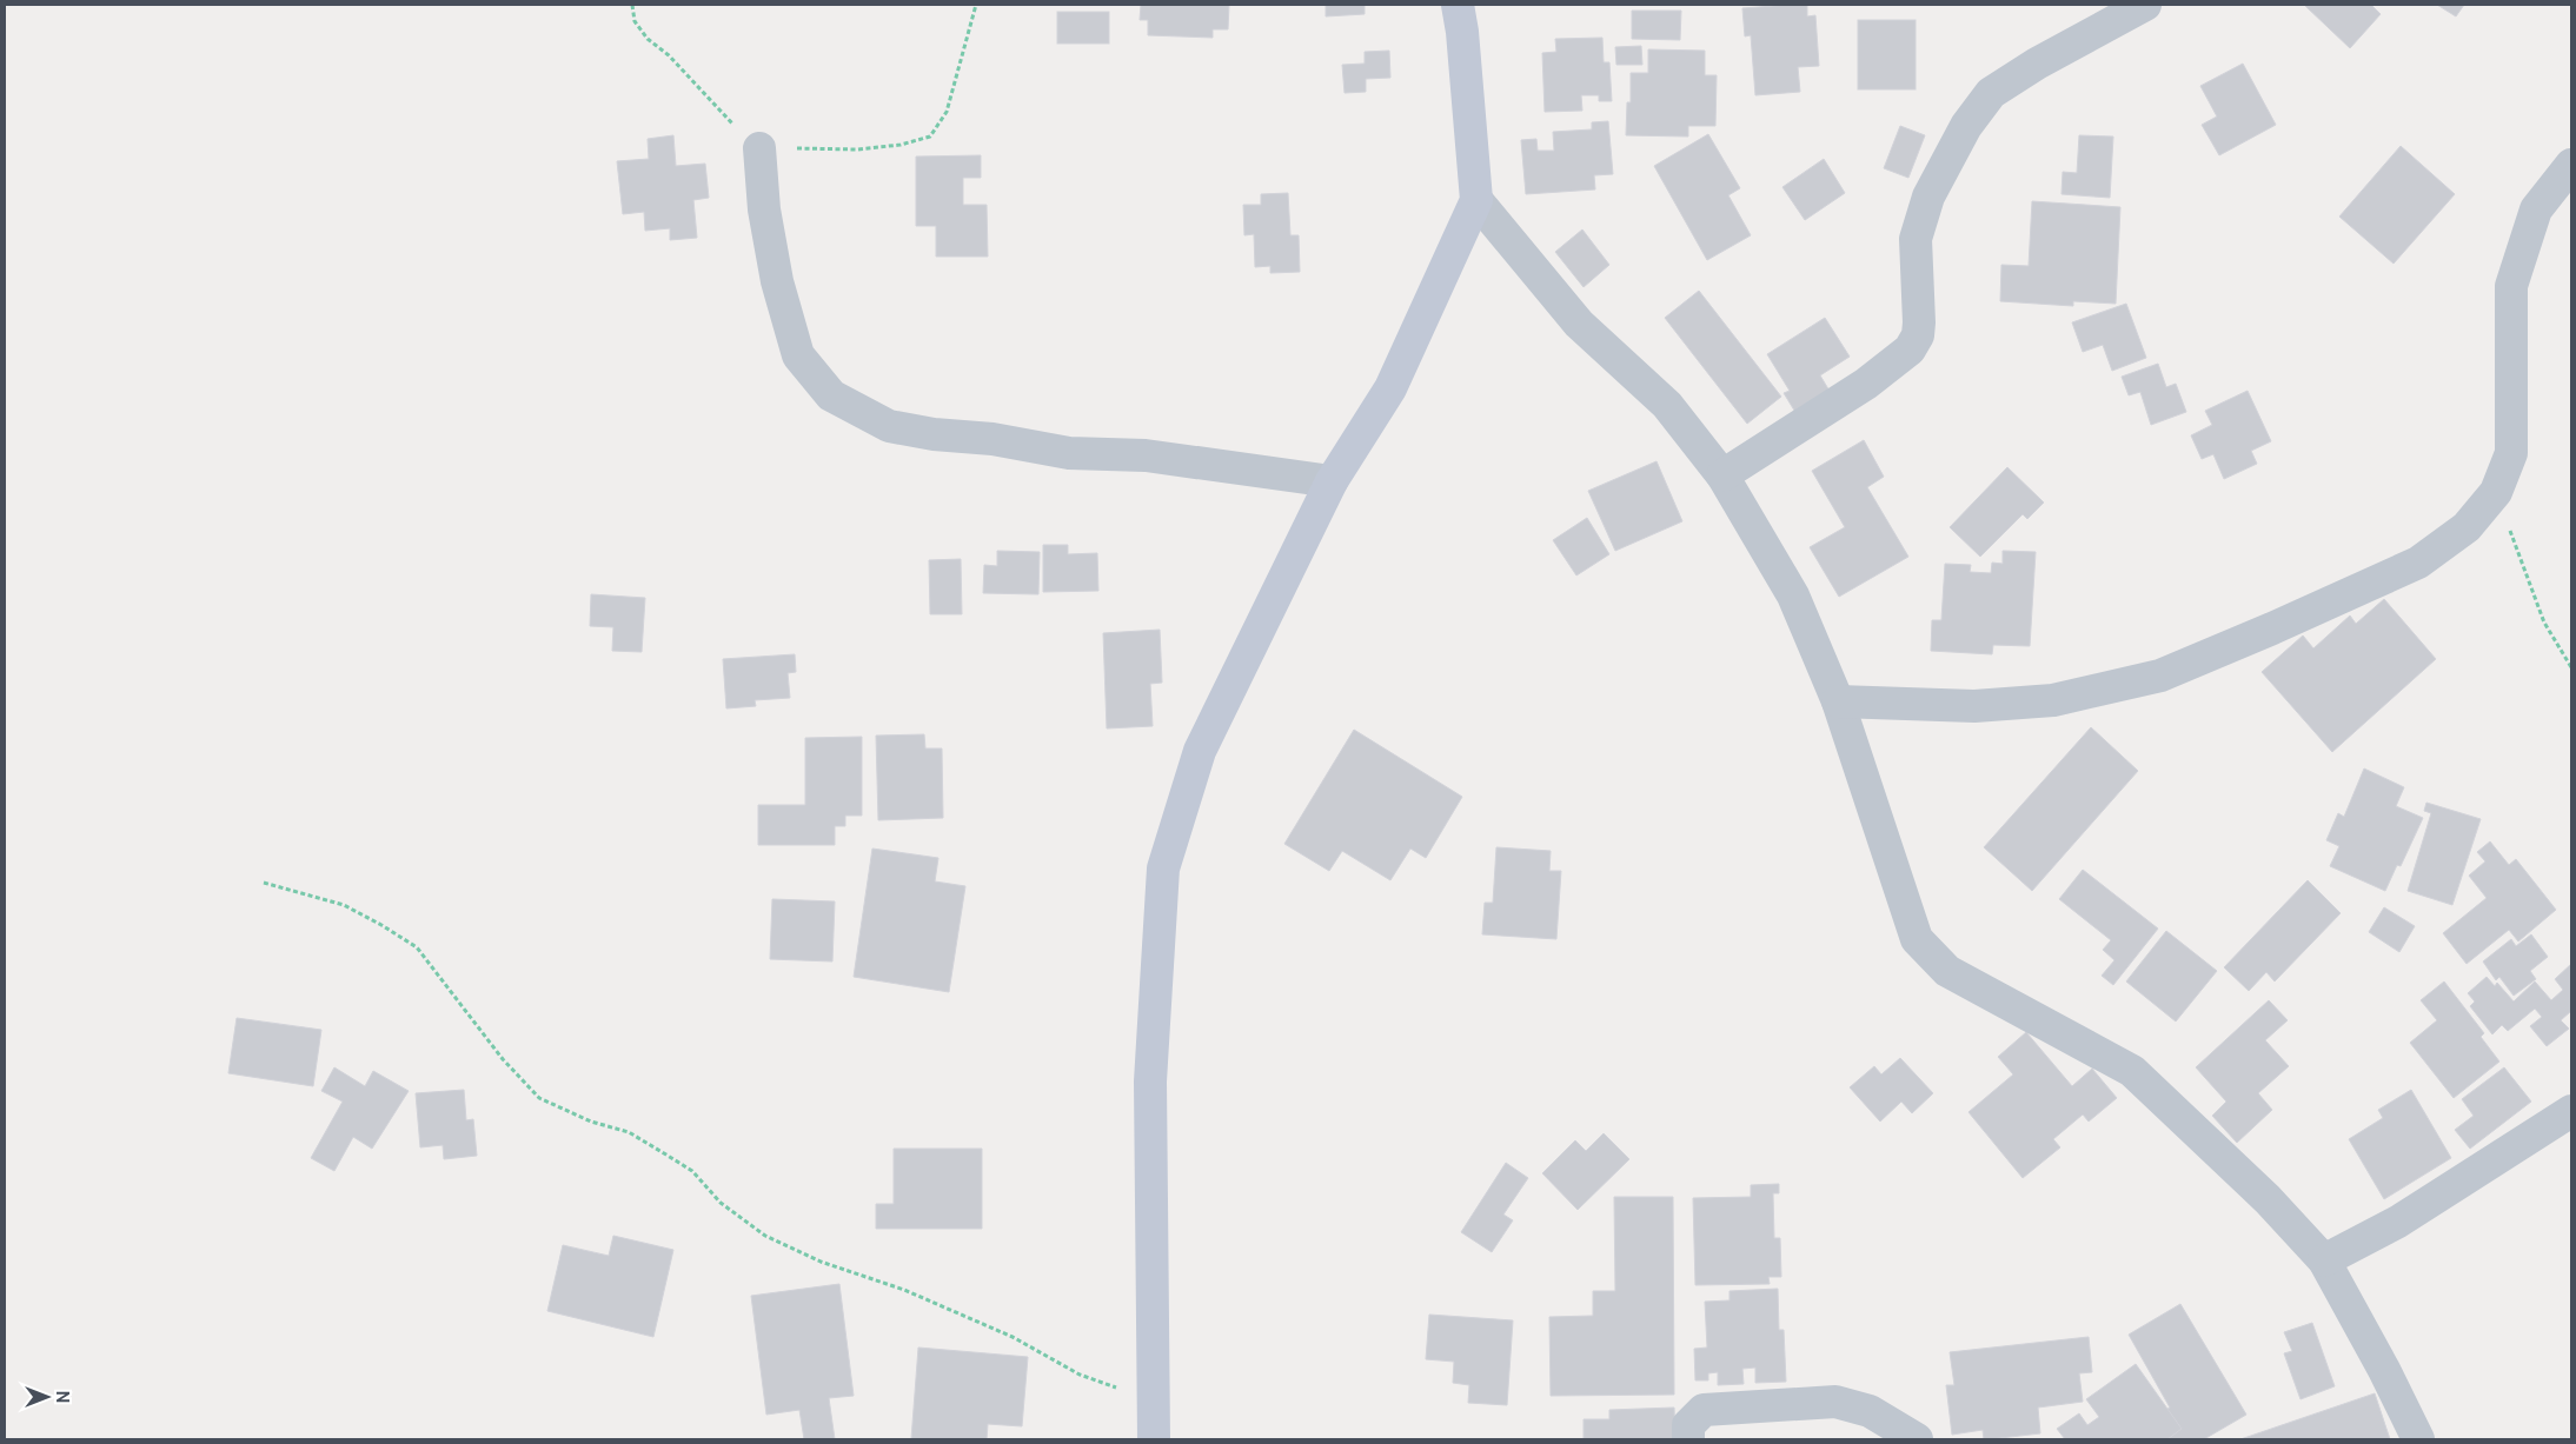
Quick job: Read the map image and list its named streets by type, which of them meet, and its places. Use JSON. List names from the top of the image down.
{
  "north": "right"
}
